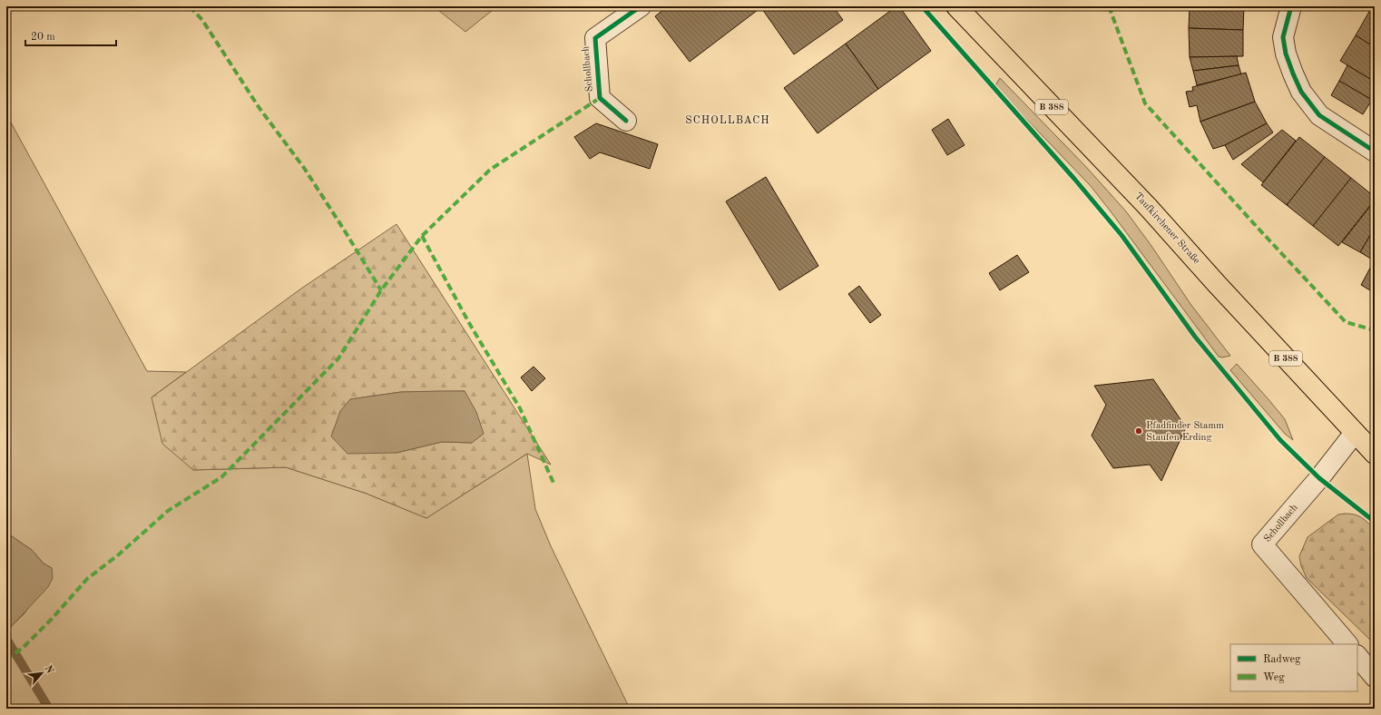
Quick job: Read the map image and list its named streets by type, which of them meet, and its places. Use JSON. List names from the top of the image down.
{
  "streets": {
    "main road": ["B 388", "Taufkirchener Straße"],
    "street": ["Schollbach"]
  },
  "crossings": [
    ["Schollbach", "Taufkirchener Straße"]
  ],
  "districts": ["SCHOLLBACH"],
  "places": ["Pfadfinder Stamm Staufen Erding"],
  "legend": ["Radweg", "Weg"],
  "scale_bar": "20 m",
  "north": "top right"
}
